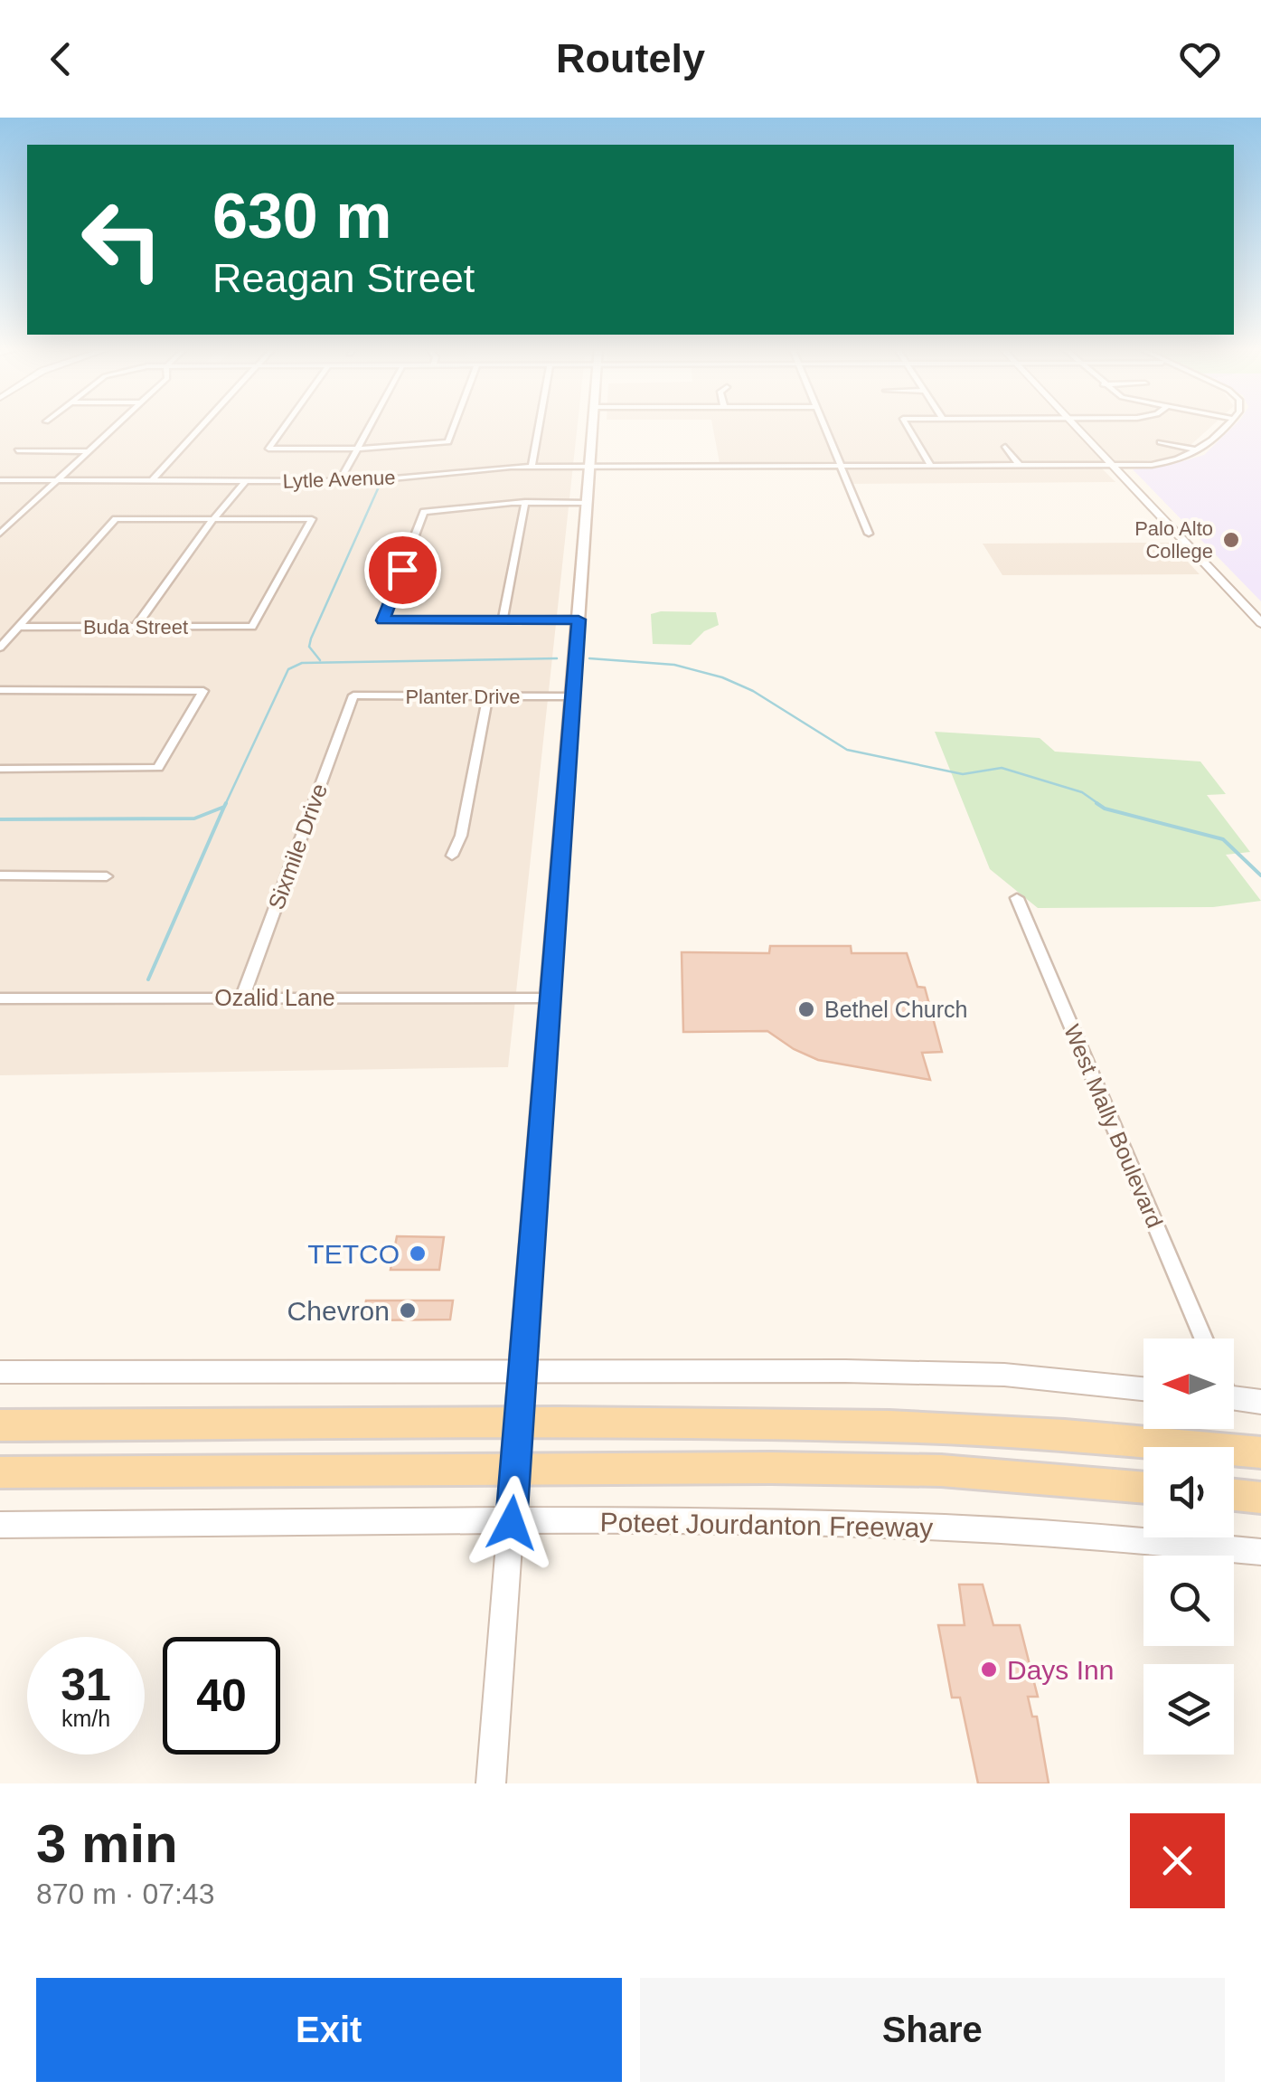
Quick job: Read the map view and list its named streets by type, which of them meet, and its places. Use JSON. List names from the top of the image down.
{
  "streets": {
    "street": [
      "Lytle Avenue",
      "Buda Street",
      "Planter Drive",
      "Sixmile Drive",
      "Ozalid Lane",
      "West Mally Boulevard",
      "Poteet Jourdanton Freeway"
    ]
  },
  "crossings": [
    ["Planter Drive", "Sixmile Drive"],
    ["Sixmile Drive", "Ozalid Lane"]
  ],
  "places": [
    "Palo Alto College",
    "Bethel Church",
    "TETCO",
    "Chevron",
    "Days Inn"
  ],
  "north": "left",
  "page": {
    "header": "Routely",
    "turn": ["630 m", "Reagan Street"],
    "speed": "31 km/h",
    "limit": "40",
    "heading": ["3 min", "870 m · 07:43"],
    "buttons": ["Exit", "Share"]
  }
}
